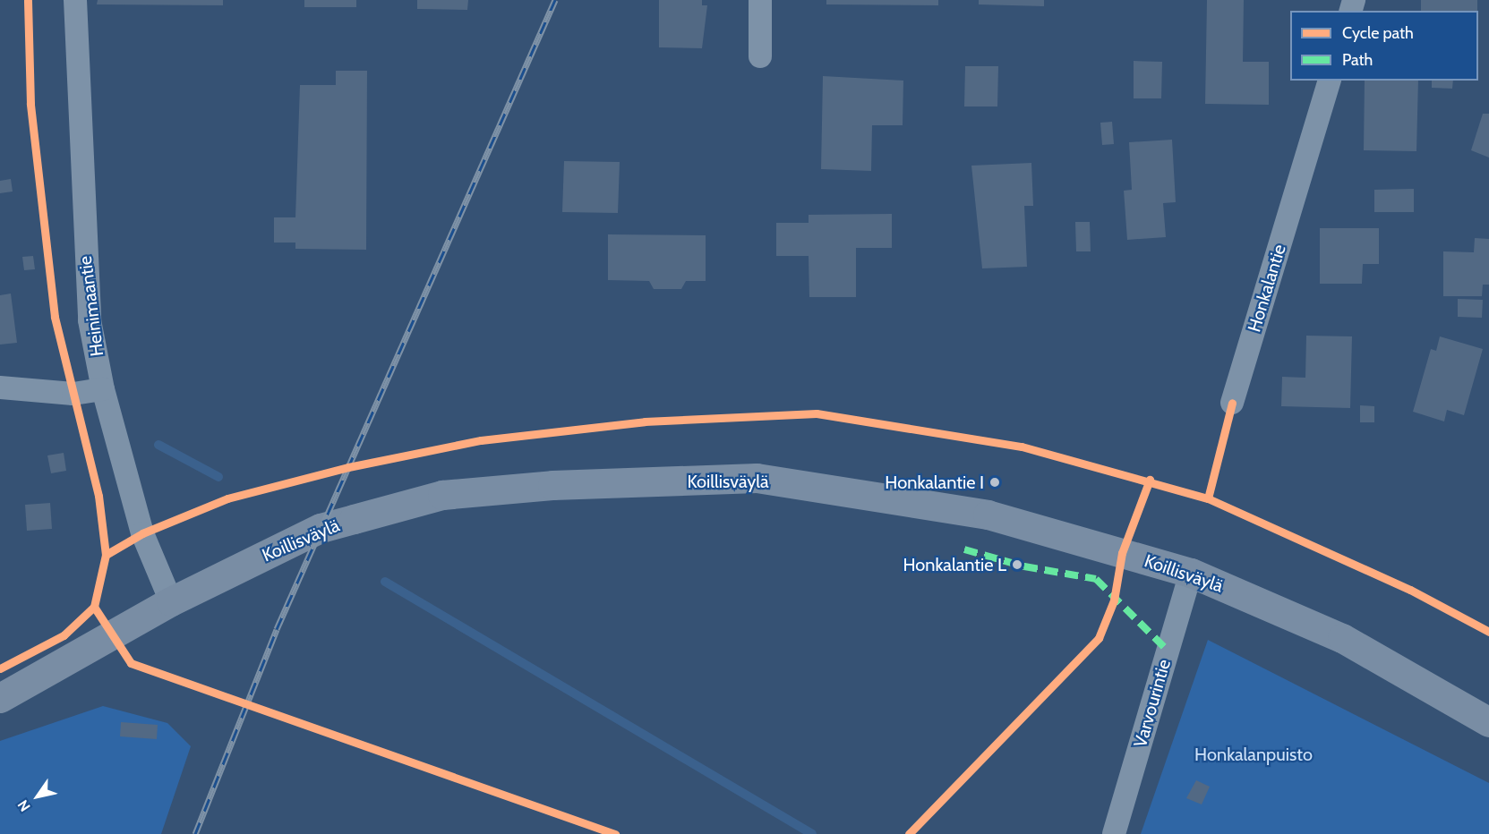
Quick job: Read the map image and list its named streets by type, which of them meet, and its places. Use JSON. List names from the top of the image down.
{
  "streets": {
    "main road": ["Koillisväylä"],
    "street": ["Honkalantie", "Heinimaantie", "Varvourintie"]
  },
  "crossings": [
    ["Heinimaantie", "Koillisväylä"],
    ["Koillisväylä", "Varvourintie"]
  ],
  "parks": ["Honkalanpuisto"],
  "places": ["Honkalantie I", "Honkalantie L"],
  "legend": ["Cycle path", "Path"],
  "north": "bottom left"
}
